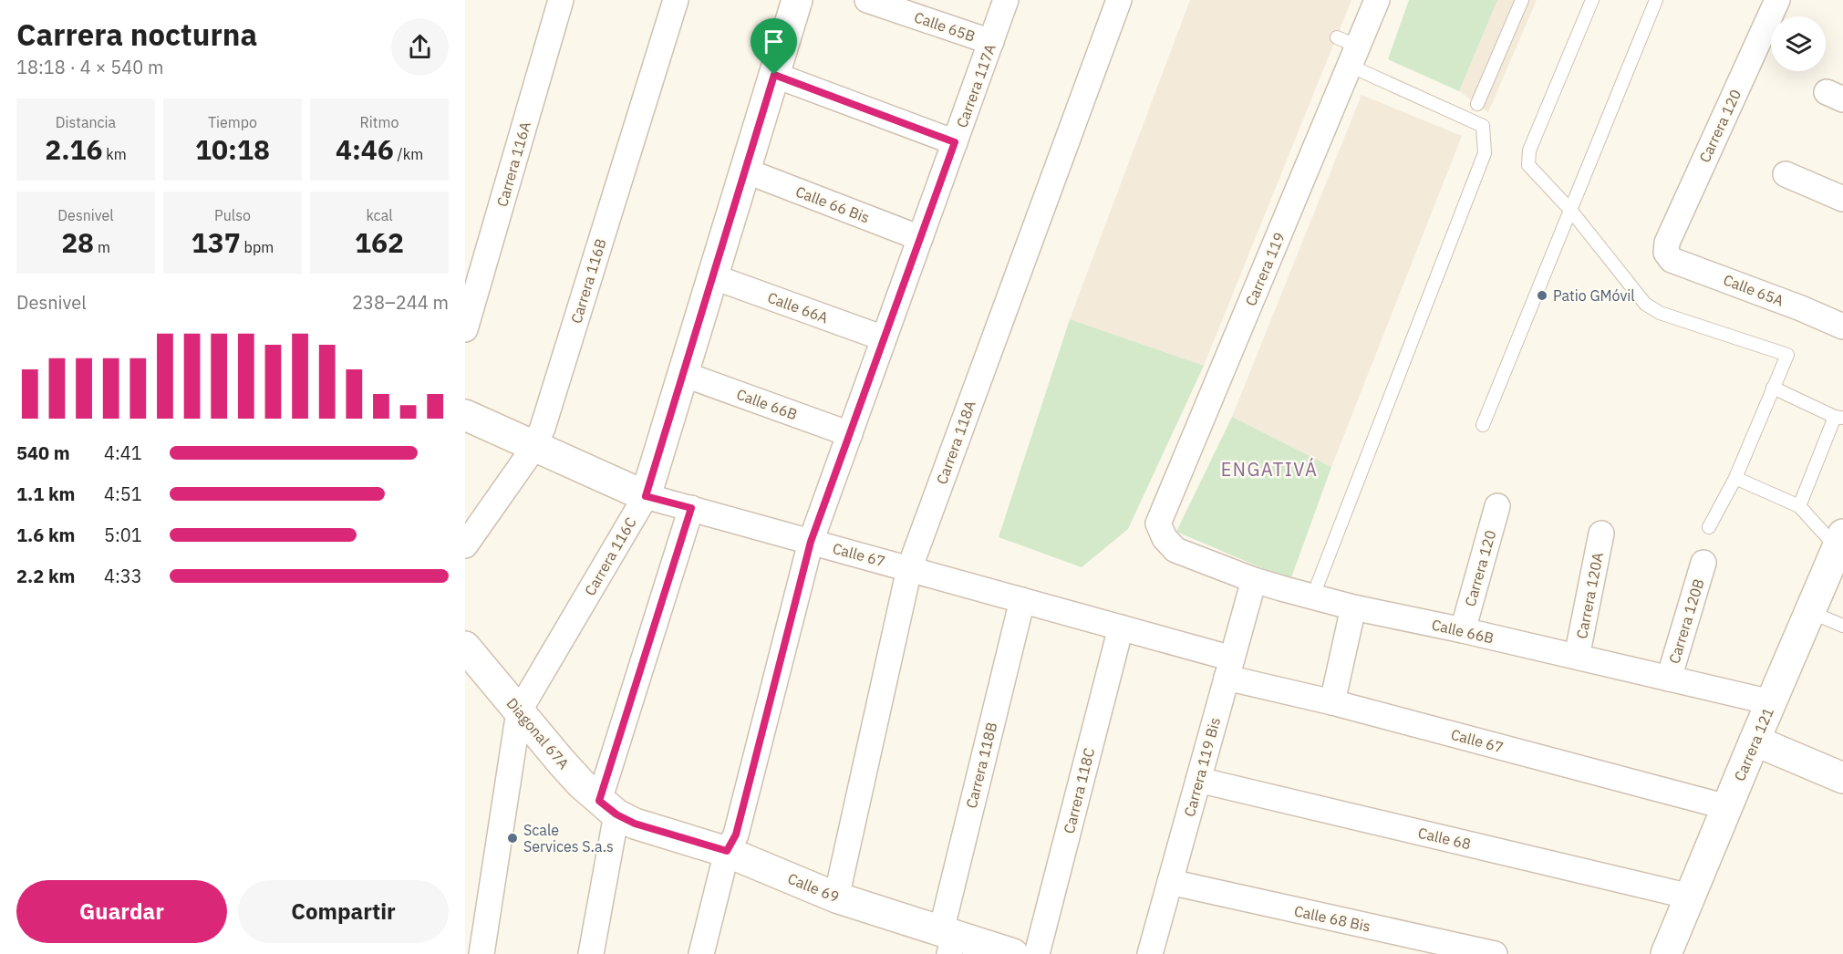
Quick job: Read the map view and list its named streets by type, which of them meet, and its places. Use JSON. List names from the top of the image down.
{
  "streets": {
    "street": [
      "Calle 65B",
      "Carrera 117A",
      "Carrera 120",
      "Carrera 116A",
      "Calle 66 Bis",
      "Carrera 119",
      "Carrera 116B",
      "Calle 65A",
      "Calle 66A",
      "Calle 66B",
      "Carrera 118A",
      "Calle 67",
      "Carrera 116C",
      "Carrera 120A",
      "Carrera 120B",
      "Diagonal 67A",
      "Carrera 121",
      "Carrera 118B",
      "Carrera 119 Bis",
      "Carrera 118C",
      "Calle 68",
      "Calle 69",
      "Calle 68 Bis"
    ]
  },
  "crossings": [
    ["Calle 65B", "Carrera 117A"],
    ["Carrera 117A", "Calle 66 Bis"],
    ["Carrera 117A", "Calle 66A"],
    ["Carrera 117A", "Calle 66B"],
    ["Carrera 117A", "Calle 67"],
    ["Carrera 117A", "Calle 69"],
    ["Carrera 120", "Calle 65A"],
    ["Carrera 120", "Calle 66B"],
    ["Calle 66 Bis", "Carrera 116C"],
    ["Carrera 119", "Calle 66B"],
    ["Carrera 116B", "Calle 67"],
    ["Calle 66A", "Carrera 116C"],
    ["Calle 66B", "Carrera 116C"],
    ["Calle 66B", "Carrera 120A"],
    ["Calle 66B", "Carrera 120B"],
    ["Calle 66B", "Carrera 121"],
    ["Calle 66B", "Carrera 119 Bis"],
    ["Carrera 118A", "Calle 67"],
    ["Carrera 118A", "Calle 69"],
    ["Calle 67", "Carrera 116C"],
    ["Calle 67", "Carrera 121"],
    ["Calle 67", "Carrera 118B"],
    ["Calle 67", "Carrera 119 Bis"],
    ["Calle 67", "Carrera 118C"],
    ["Carrera 116C", "Diagonal 67A"],
    ["Diagonal 67A", "Calle 69"],
    ["Carrera 121", "Calle 68"],
    ["Carrera 118B", "Calle 69"],
    ["Carrera 119 Bis", "Calle 68"],
    ["Carrera 119 Bis", "Calle 68 Bis"]
  ],
  "districts": ["ENGATIVÁ"],
  "places": ["Patio GMóvil", "Scale Services S.a.s"],
  "page": {
    "heading": ["Carrera nocturna", "18:18 · 4 × 540 m"],
    "stats": [
      ["Distancia", "2.16 km"],
      ["Tiempo", "10:18"],
      ["Ritmo", "4:46 /km"],
      ["Desnivel", "28 m"],
      ["Pulso", "137 bpm"],
      ["kcal", "162"]
    ],
    "chart": ["Desnivel", "238–244 m"],
    "list": [
      {
        "name": "540 m",
        "note": "4:41"
      },
      {
        "name": "1.1 km",
        "note": "4:51"
      },
      {
        "name": "1.6 km",
        "note": "5:01"
      },
      {
        "name": "2.2 km",
        "note": "4:33"
      }
    ],
    "buttons": ["Guardar", "Compartir"]
  }
}
